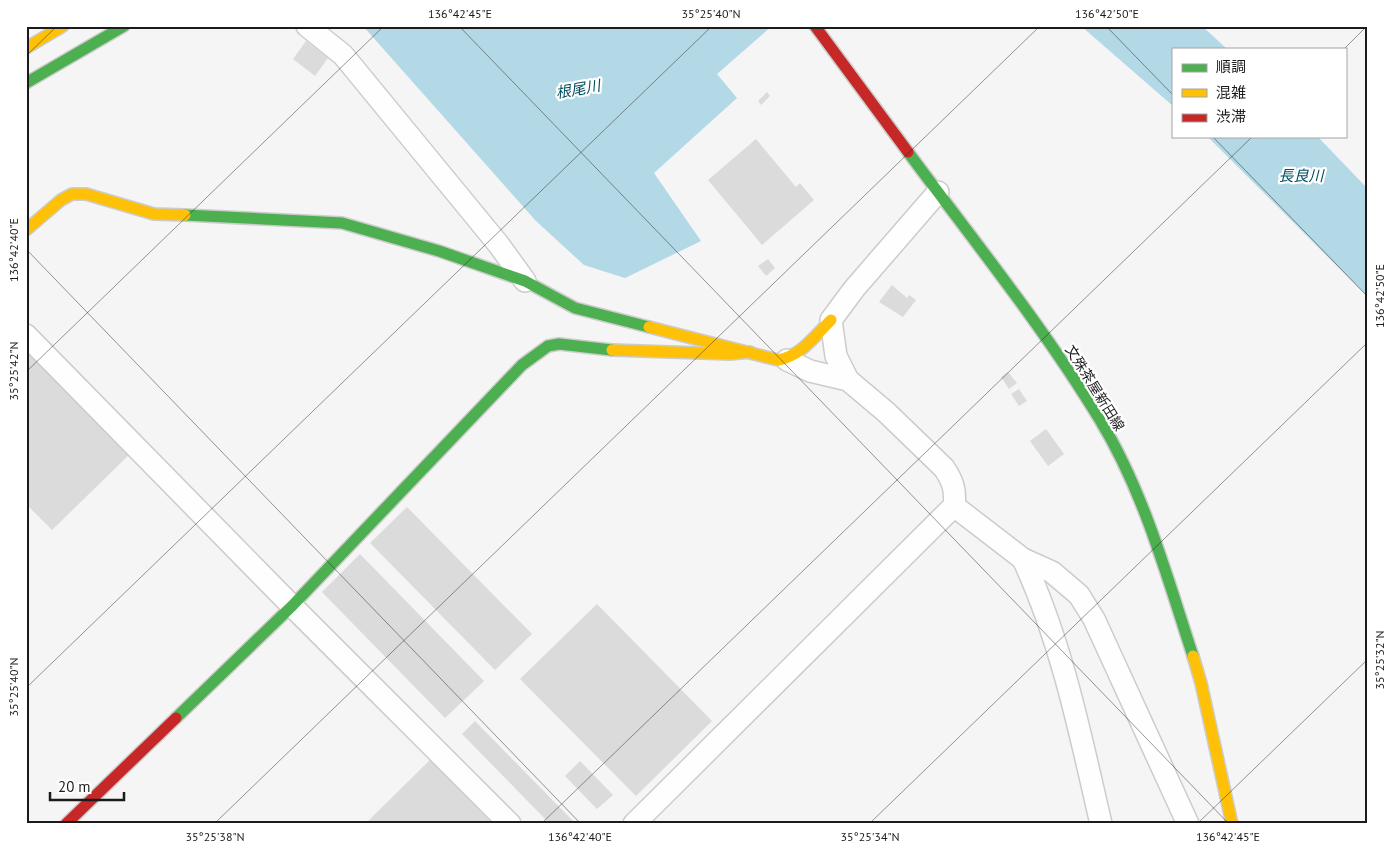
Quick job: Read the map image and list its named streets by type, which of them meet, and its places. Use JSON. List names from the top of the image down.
{
  "streets": {
    "street": ["文殊茶屋新田線"]
  },
  "water": ["根尾川", "長良川"],
  "legend": ["順調", "混雑", "渋滞"],
  "scale_bar": "20 m",
  "coordinates": [
    "136°42'45\"E",
    "35°25'40\"N",
    "136°42'50\"E",
    "136°42'40\"E",
    "35°25'42\"N",
    "35°25'32\"N",
    "35°25'38\"N",
    "35°25'34\"N"
  ]
}
